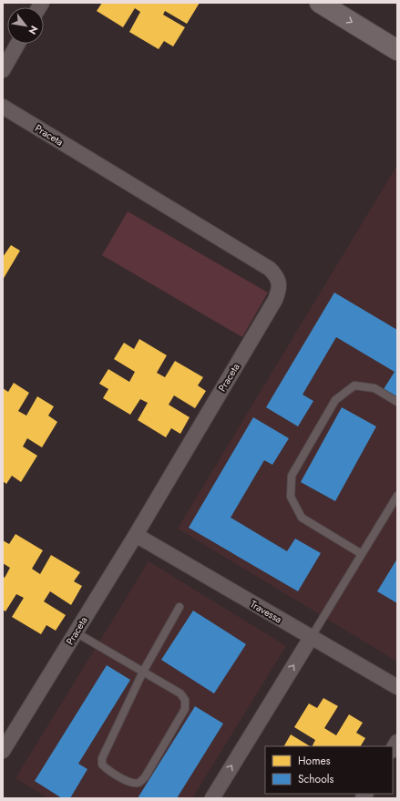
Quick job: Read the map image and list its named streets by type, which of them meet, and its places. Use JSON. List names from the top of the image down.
{
  "streets": {
    "street": ["Praceta", "Travessa"]
  },
  "crossings": [
    ["Praceta", "Travessa"]
  ],
  "legend": ["Homes", "Schools"],
  "north": "bottom right"
}
